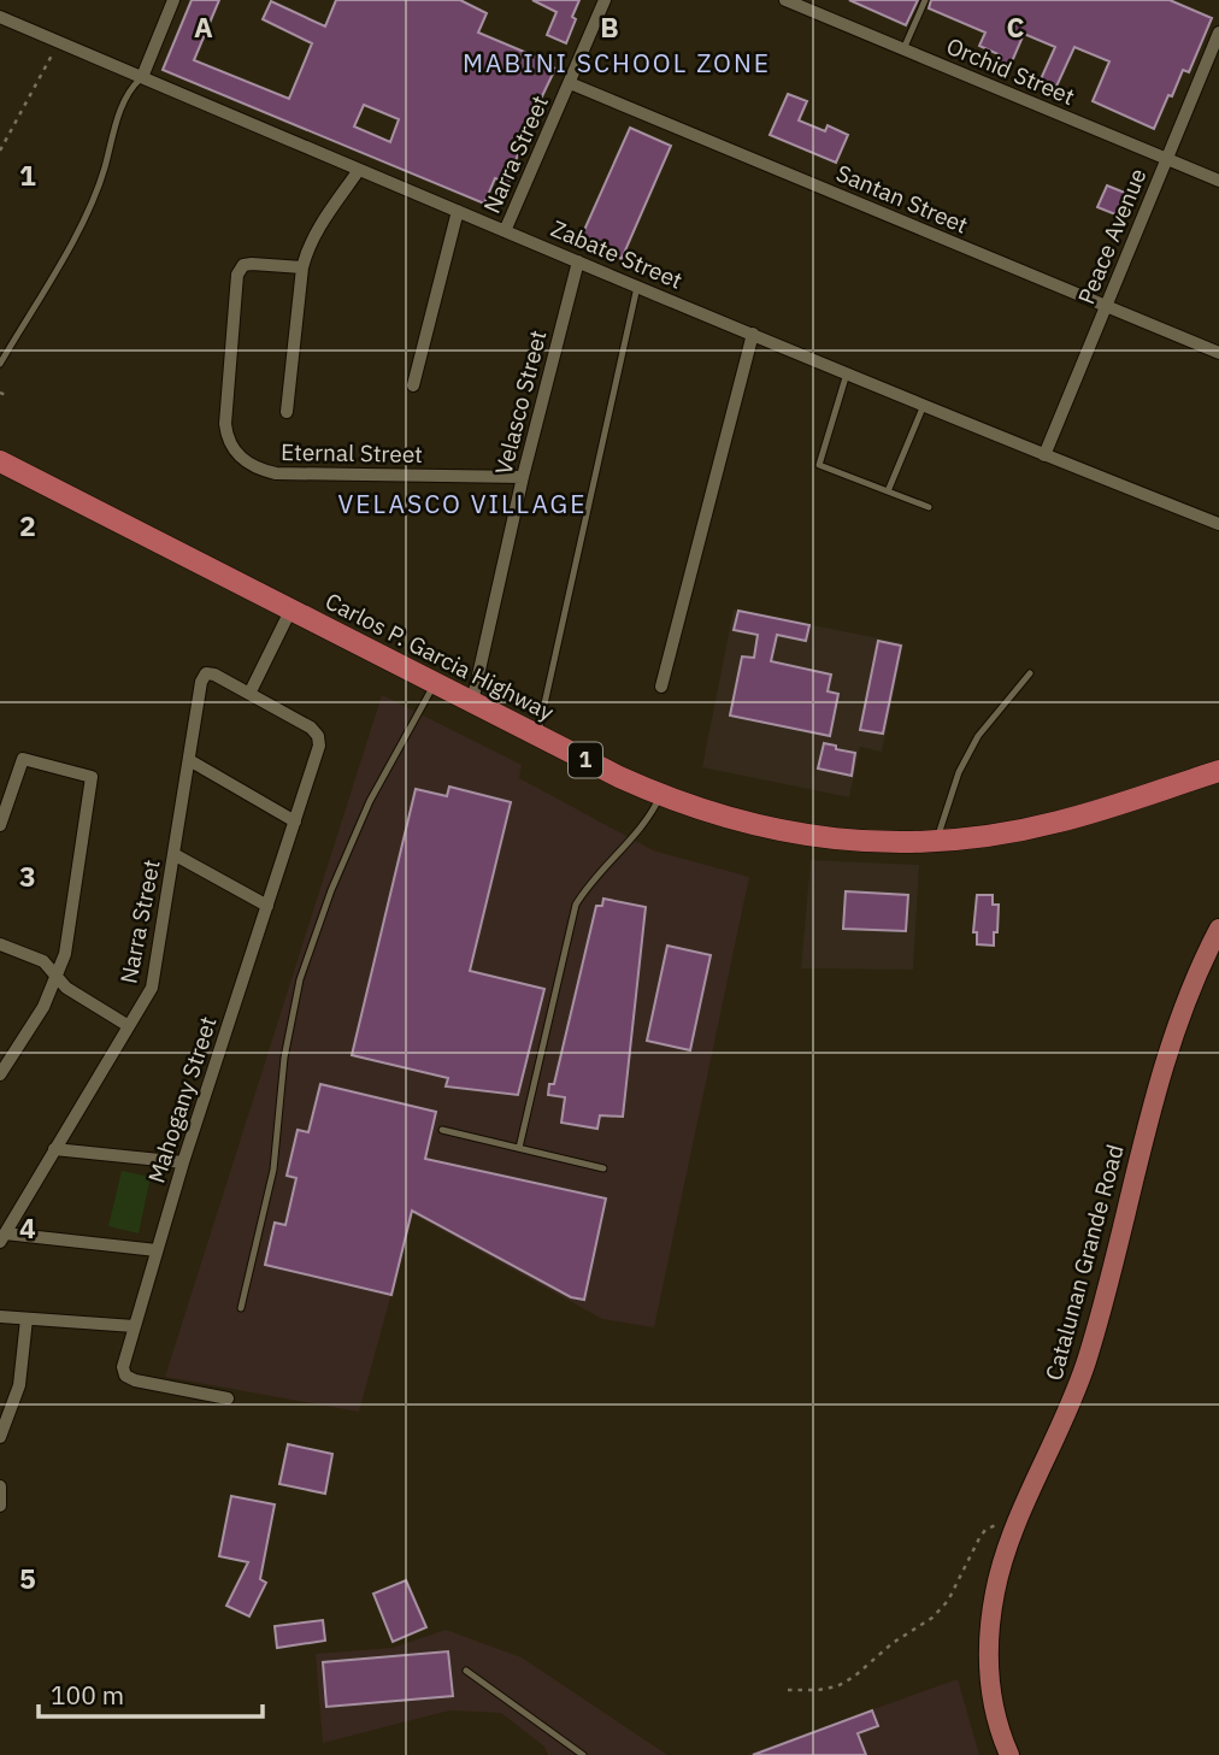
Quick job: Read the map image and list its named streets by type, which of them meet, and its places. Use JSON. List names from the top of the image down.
{
  "streets": {
    "highway": ["Carlos P. Garcia Highway", "1"],
    "main road": ["Catalunan Grande Road"],
    "street": [
      "Orchid Street",
      "Narra Street",
      "Santan Street",
      "Peace Avenue",
      "Zabate Street",
      "Velasco Street",
      "Eternal Street",
      "Mahogany Street"
    ]
  },
  "crossings": [
    ["Orchid Street", "Peace Avenue"],
    ["Narra Street", "Santan Street"],
    ["Narra Street", "Zabate Street"],
    ["Narra Street", "Mahogany Street"],
    ["Santan Street", "Peace Avenue"],
    ["Peace Avenue", "Zabate Street"],
    ["Zabate Street", "Velasco Street"],
    ["Zabate Street", "Eternal Street"],
    ["Velasco Street", "Eternal Street"],
    ["Velasco Street", "Carlos P. Garcia Highway"]
  ],
  "districts": ["MABINI SCHOOL ZONE", "VELASCO VILLAGE"],
  "scale_bar": "100 m",
  "grid": {
    "columns": ["A", "B", "C"],
    "rows": [
      "1",
      "2",
      "3",
      "4",
      "5"
    ]
  }
}
